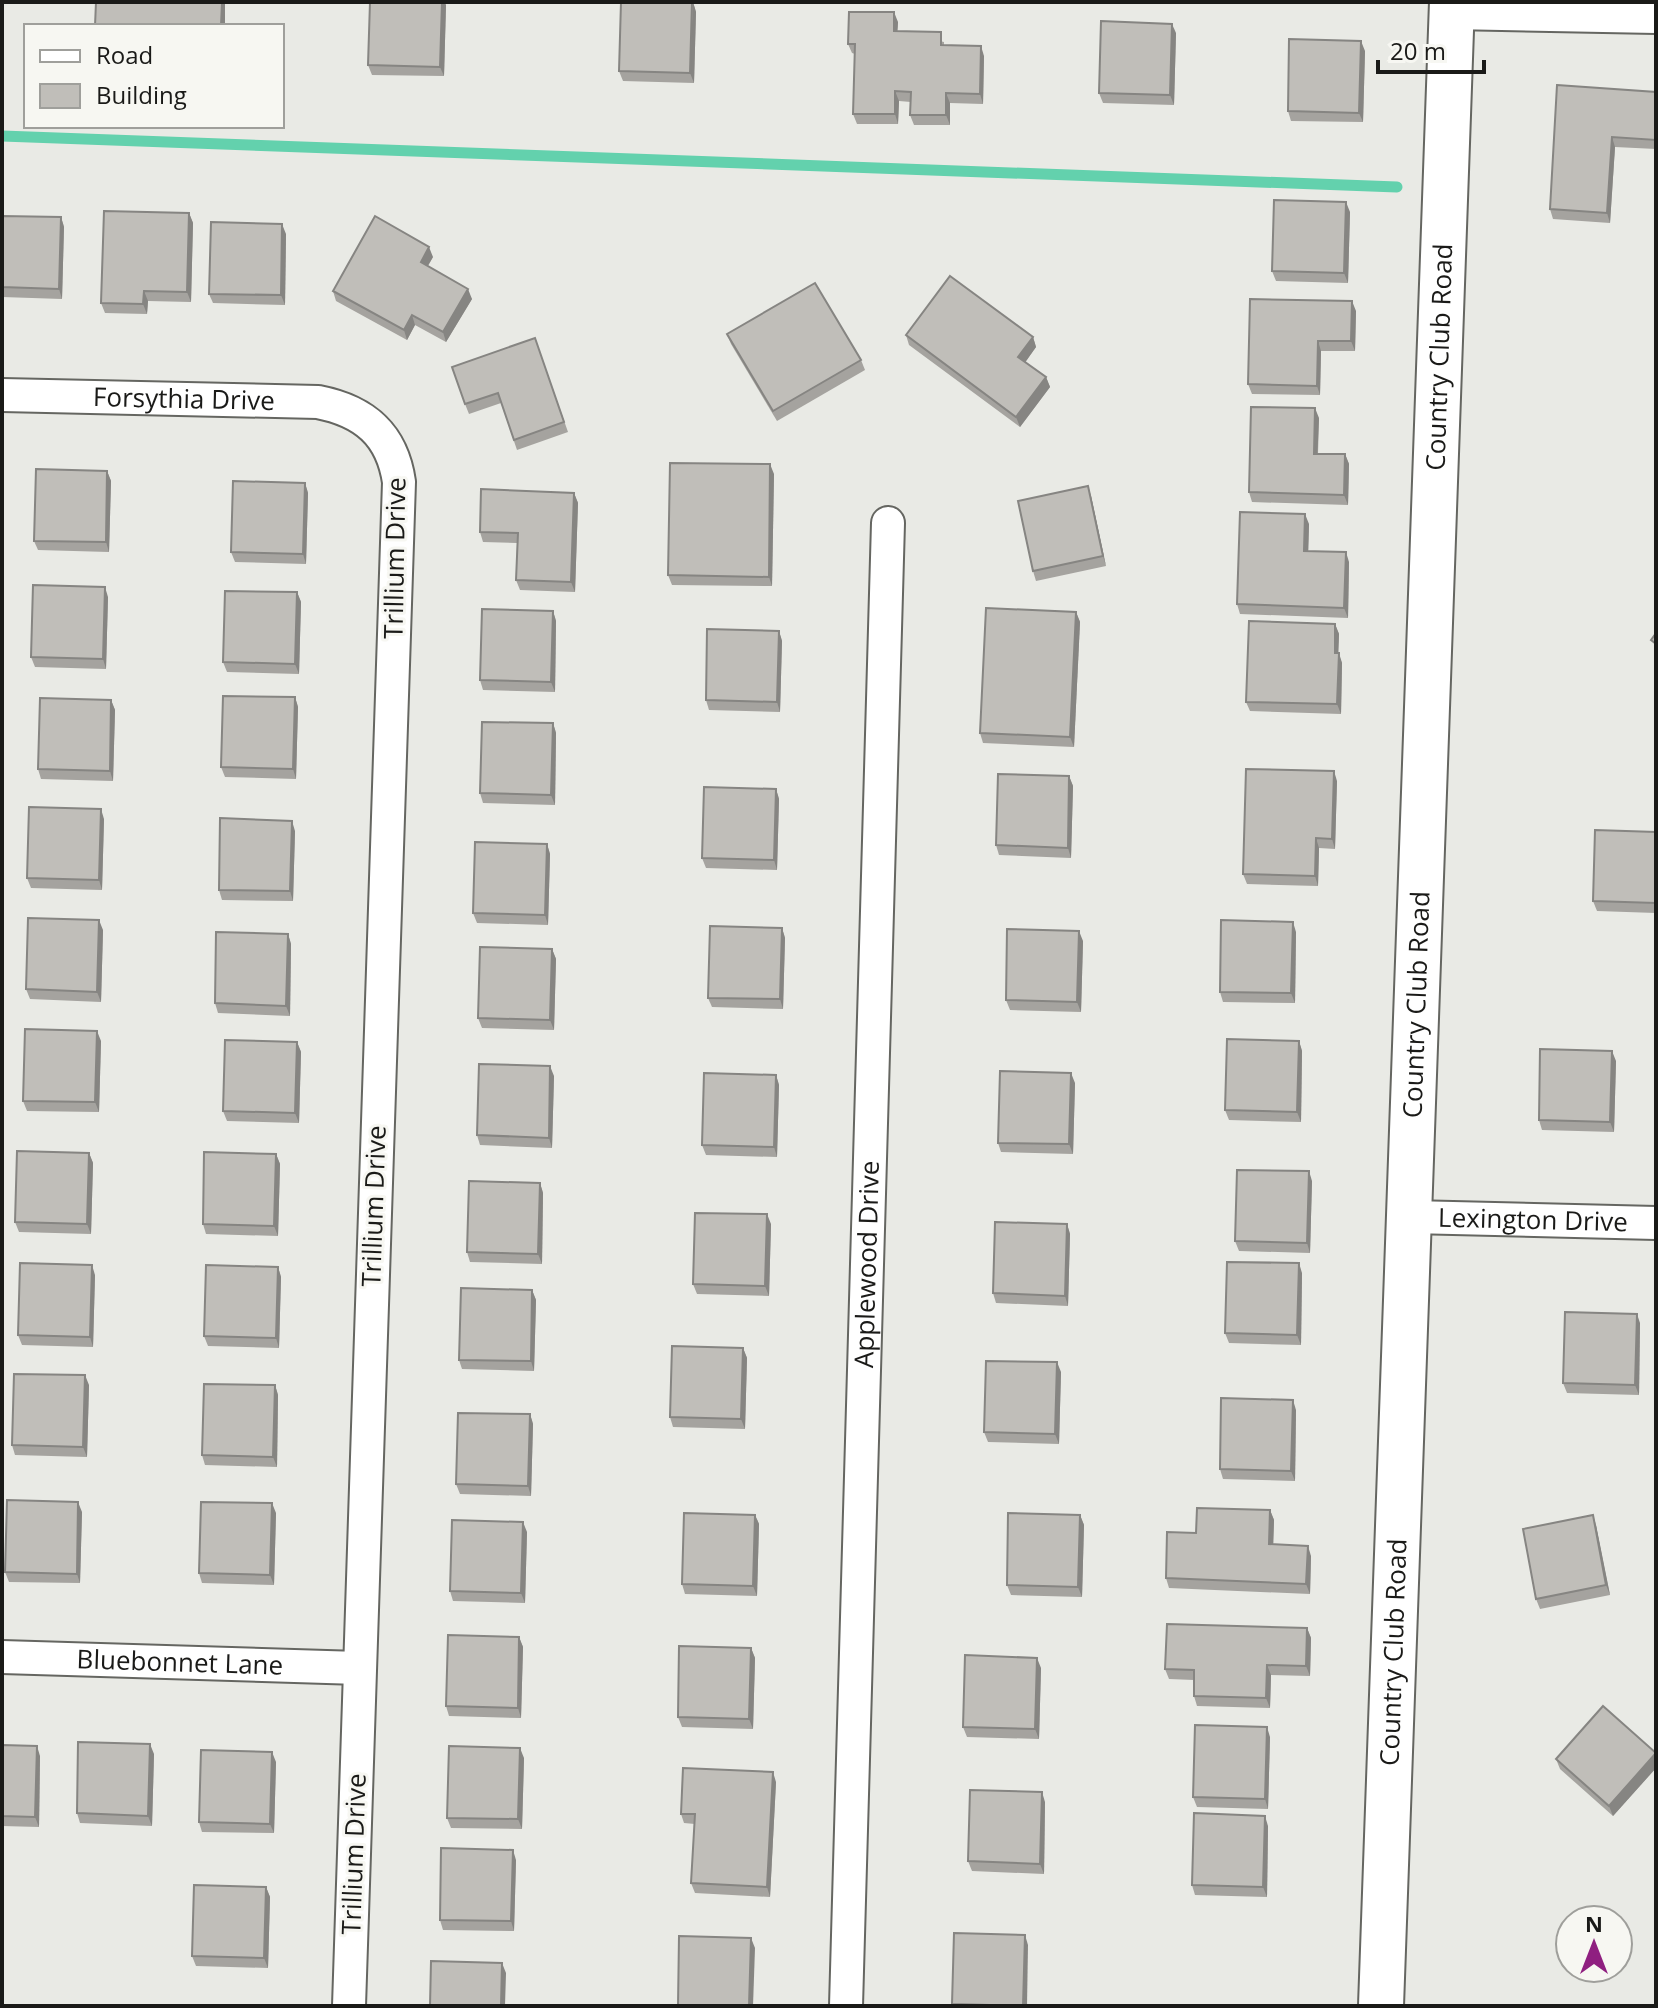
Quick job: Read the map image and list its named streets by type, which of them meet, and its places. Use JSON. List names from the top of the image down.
{
  "streets": {
    "street": [
      "Country Club Road",
      "Forsythia Drive",
      "Trillium Drive",
      "Lexington Drive",
      "Applewood Drive",
      "Bluebonnet Lane"
    ]
  },
  "crossings": [
    ["Country Club Road", "Lexington Drive"],
    ["Forsythia Drive", "Trillium Drive"],
    ["Trillium Drive", "Bluebonnet Lane"]
  ],
  "legend": ["Road", "Building"],
  "scale_bar": "20 m",
  "north": "top"
}
